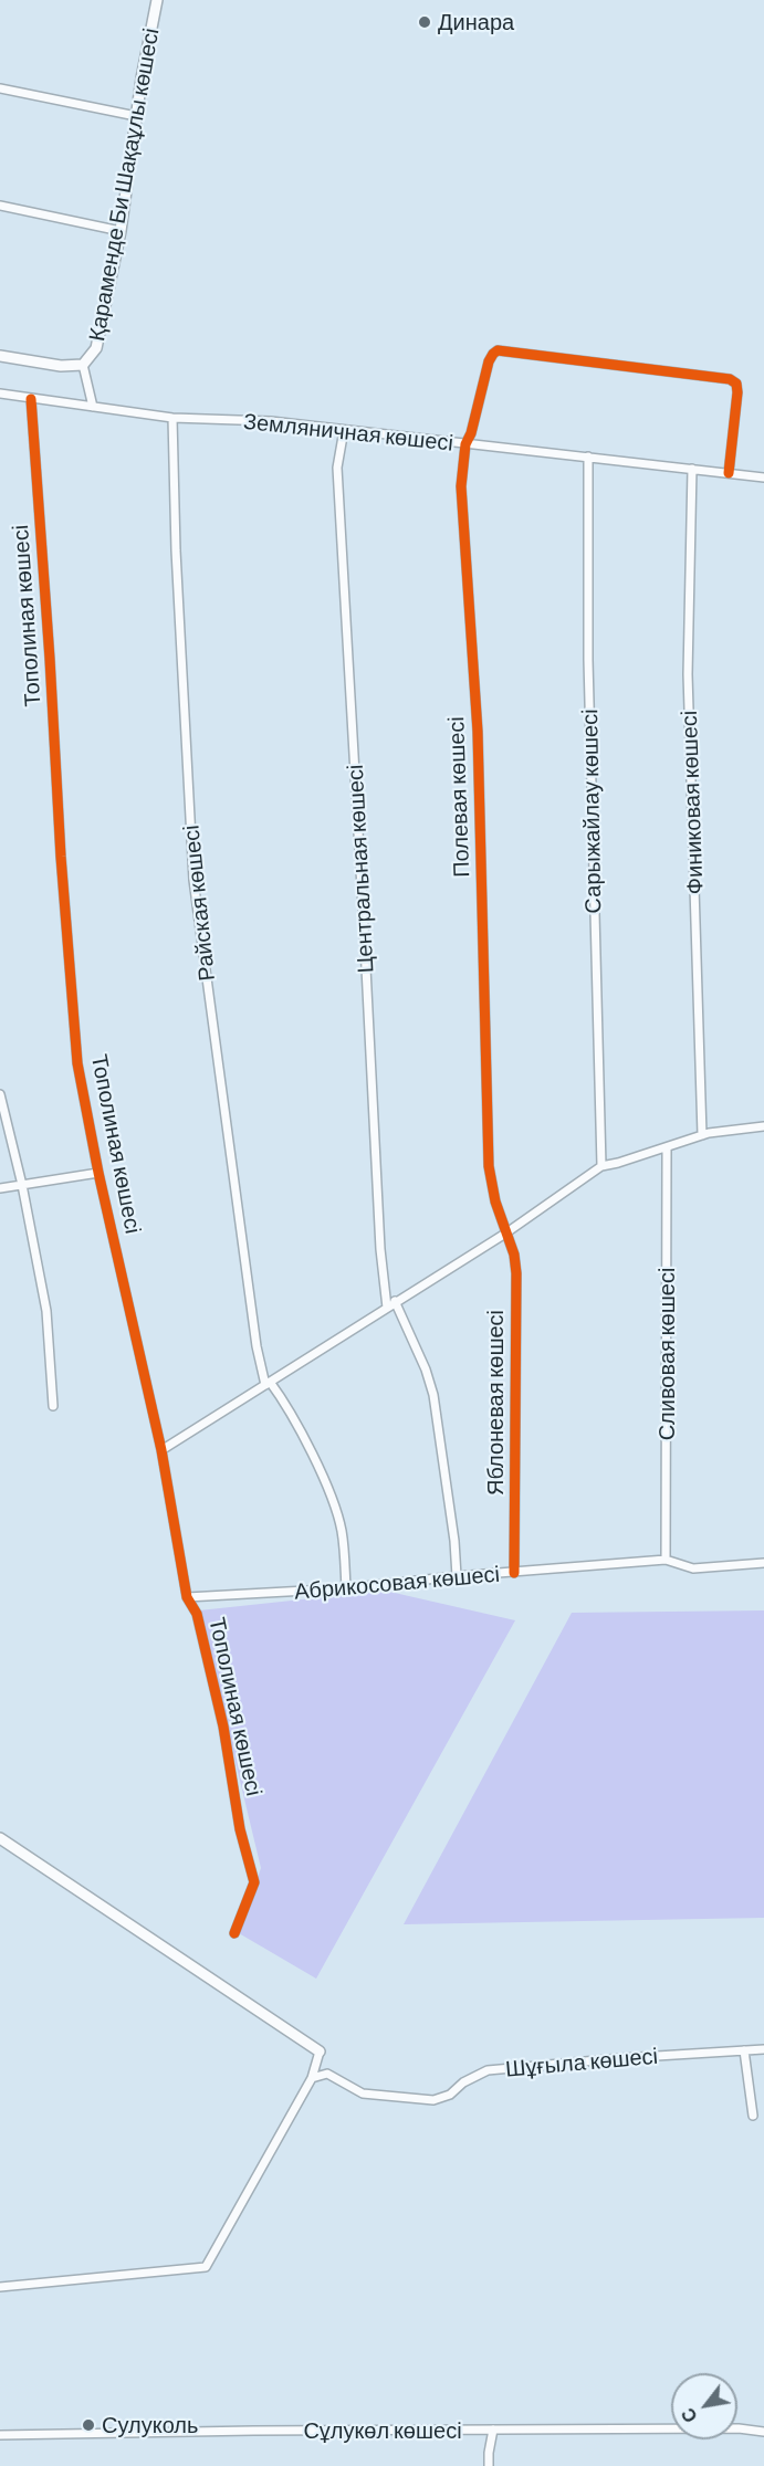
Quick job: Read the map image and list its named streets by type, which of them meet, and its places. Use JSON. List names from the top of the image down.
{
  "streets": {
    "street": [
      "Қараменде Би Шақаұлы көшесі",
      "Земляничная көшесі",
      "Тополиная көшесі",
      "Полевая көшесі",
      "Финиковая көшесі",
      "Сарыжайлау көшесі",
      "Центральная көшесі",
      "Райская көшесі",
      "Сливовая көшесі",
      "Яблоневая көшесі",
      "Абрикосовая көшесі",
      "Шұғыла көшесі",
      "Сұлукөл көшесі"
    ]
  },
  "crossings": [
    ["Земляничная көшесі", "Тополиная көшесі"],
    ["Земляничная көшесі", "Полевая көшесі"],
    ["Земляничная көшесі", "Финиковая көшесі"],
    ["Земляничная көшесі", "Сарыжайлау көшесі"],
    ["Земляничная көшесі", "Центральная көшесі"],
    ["Земляничная көшесі", "Райская көшесі"],
    ["Тополиная көшесі", "Абрикосовая көшесі"],
    ["Полевая көшесі", "Яблоневая көшесі"],
    ["Сливовая көшесі", "Абрикосовая көшесі"],
    ["Яблоневая көшесі", "Абрикосовая көшесі"]
  ],
  "places": ["Динара", "Сулуколь"],
  "north": "bottom left"
}
